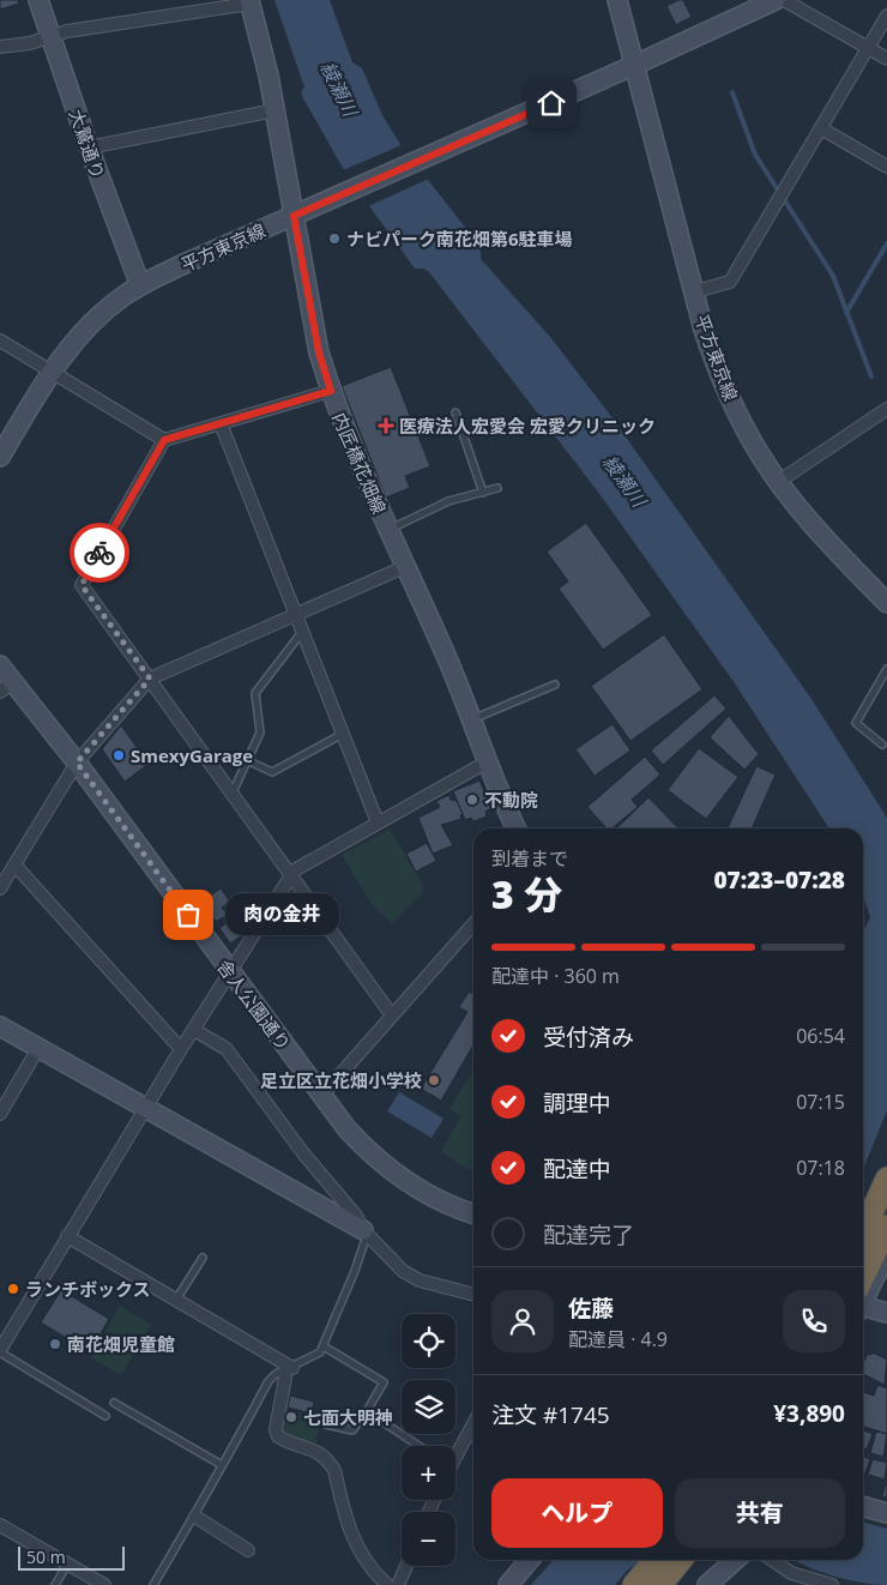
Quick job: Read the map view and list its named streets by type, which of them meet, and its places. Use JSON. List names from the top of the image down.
{
  "streets": {
    "main road": [
      "大鷲通り",
      "平方東京線",
      "内匠橋花畑線",
      "舎人公園通り"
    ]
  },
  "crossings": [
    ["大鷲通り", "平方東京線"],
    ["平方東京線", "内匠橋花畑線"]
  ],
  "water": ["綾瀬川"],
  "places": {
    "other": [
      "ナビパーク南花畑第6駐車場",
      "SmexyGarage",
      "不動院",
      "肉の金井",
      "足立区立花畑小学校",
      "ランチボックス",
      "南花畑児童館",
      "七面大明神"
    ],
    "health": ["医療法人宏愛会 宏愛クリニック"]
  },
  "scale_bar": "50 m",
  "page": {
    "heading": ["3 分", "到着まで", "07:23–07:28"],
    "panel": [
      "佐藤",
      "配達員 · 4.9",
      "注文 #1745",
      "¥3,890"
    ],
    "bubble": "肉の金井",
    "bar": "配達中 · 360 m",
    "list": [
      ["受付済み", "06:54"],
      ["調理中", "07:15"],
      ["配達中", "07:18"],
      "配達完了"
    ],
    "map_buttons": ["+", "−"],
    "buttons": ["ヘルプ", "共有"],
    "scale": "50 m"
  }
}
